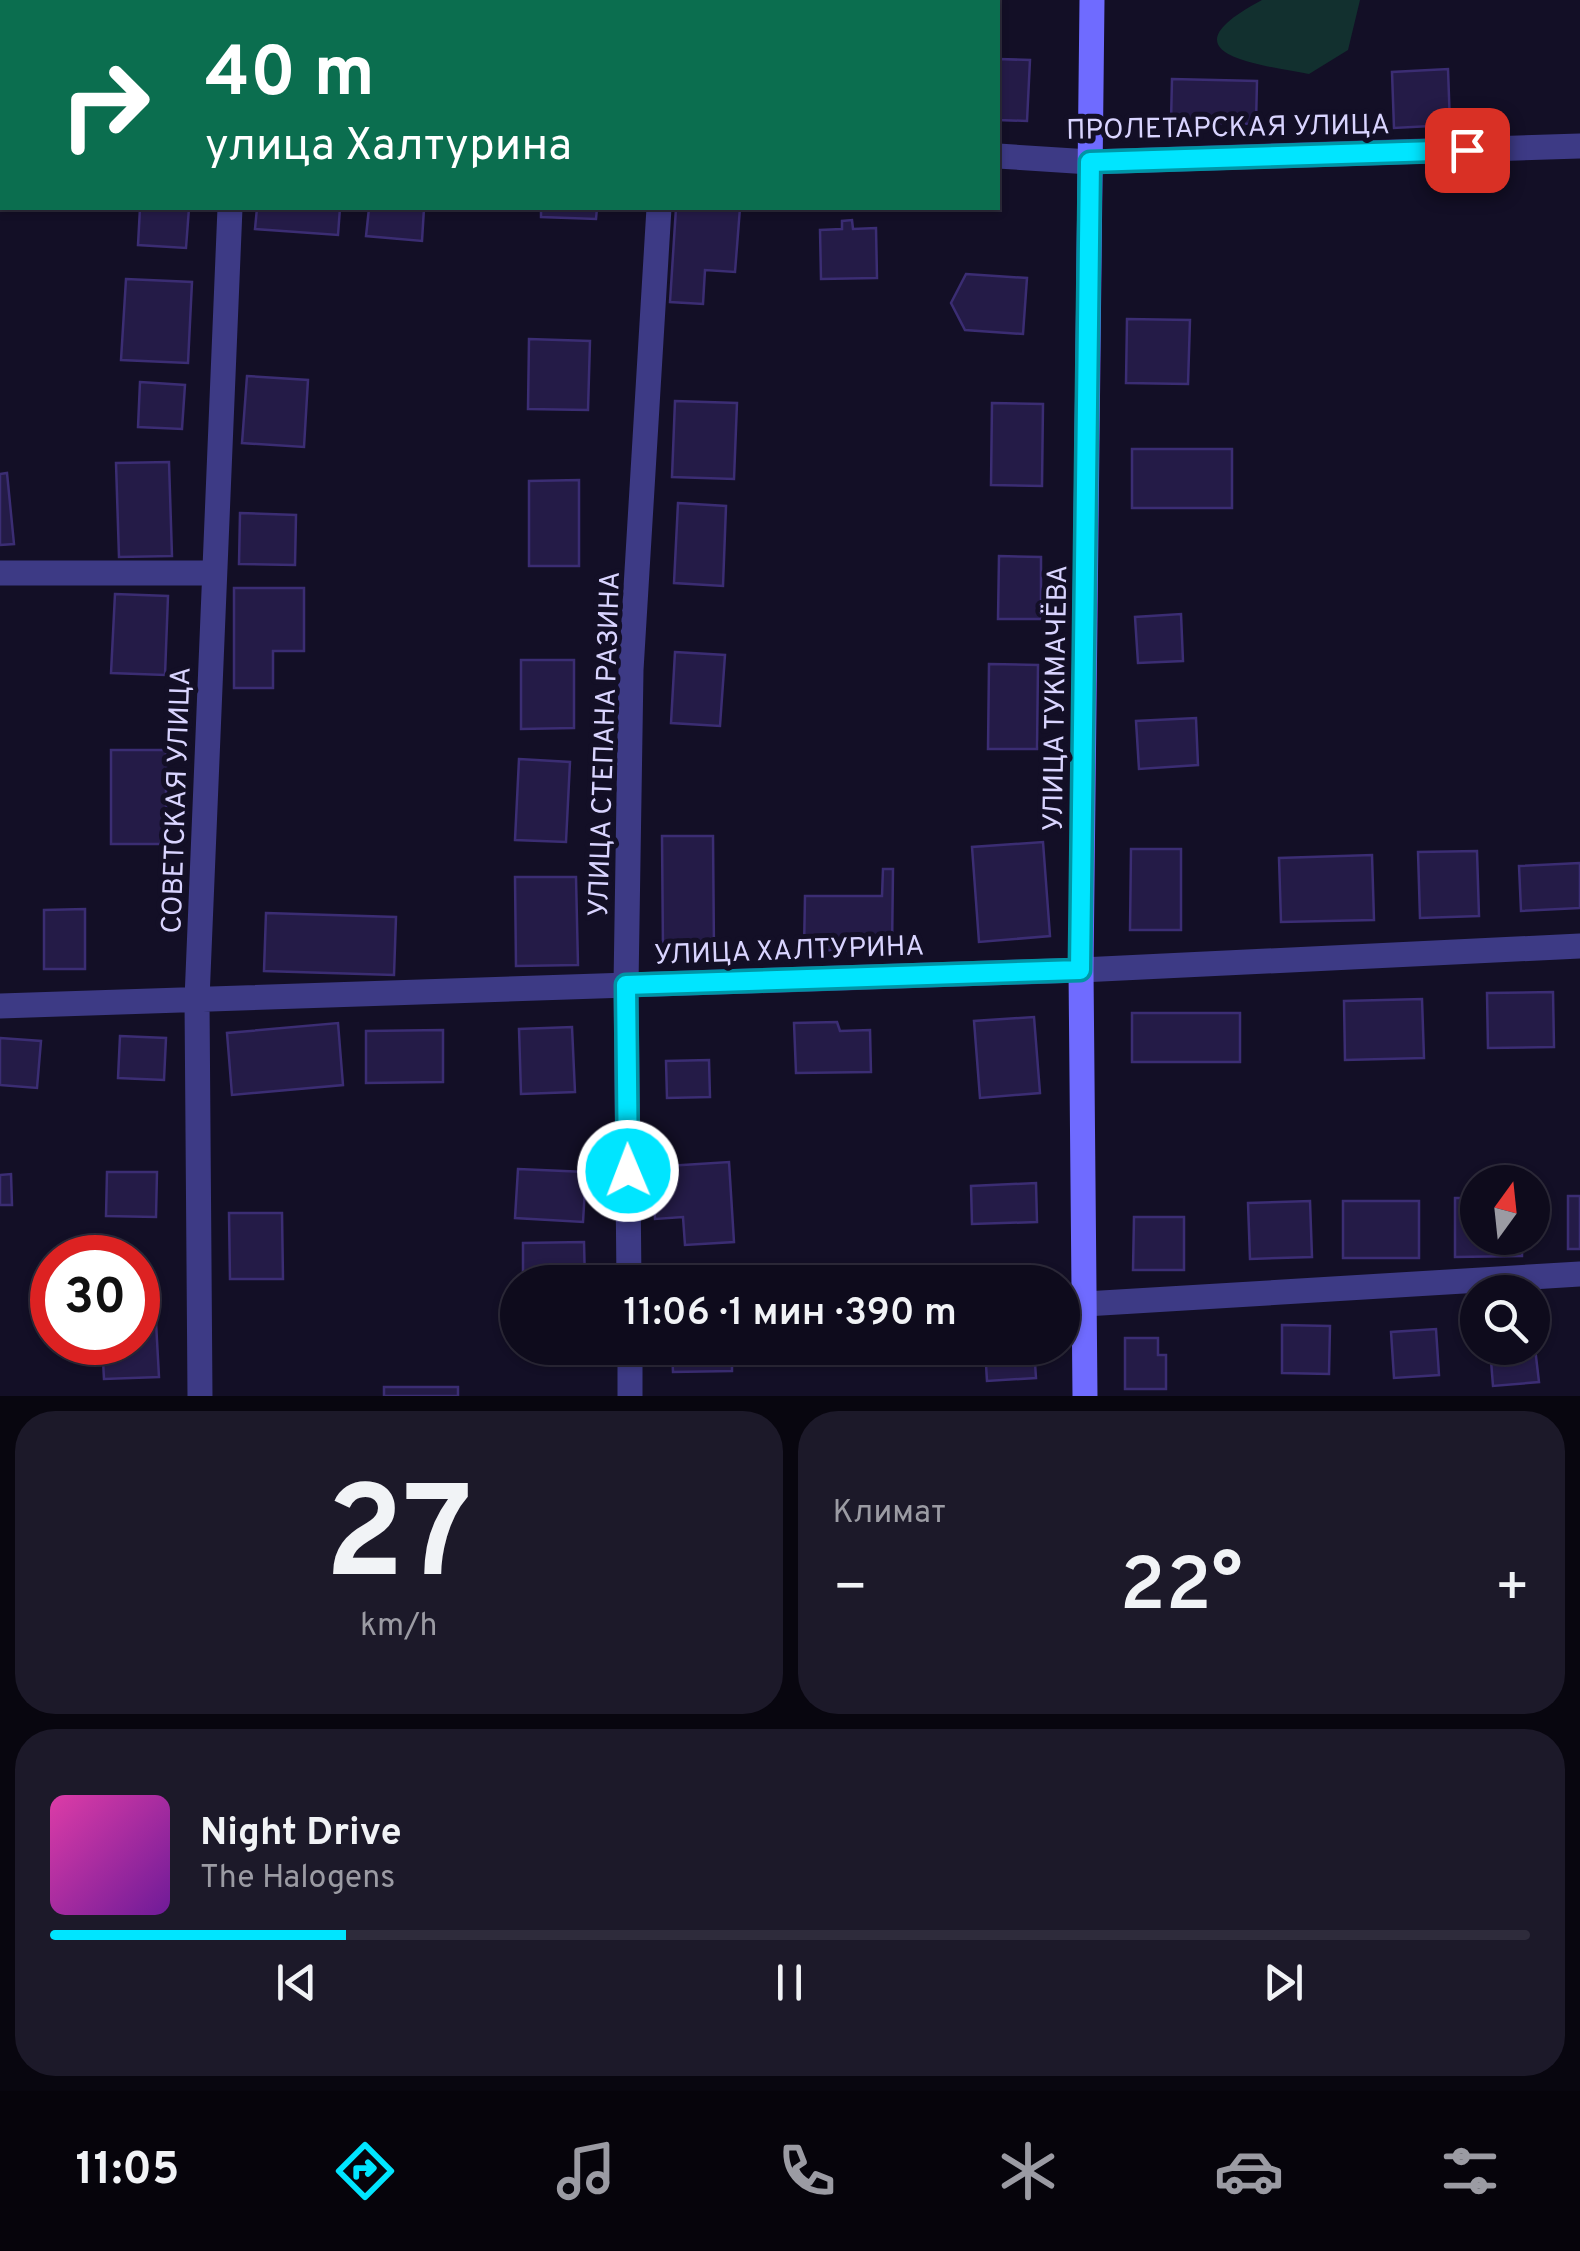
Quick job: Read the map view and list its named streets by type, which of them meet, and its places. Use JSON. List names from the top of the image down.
{
  "streets": {
    "street": [
      "ПРОЛЕТАРСКАЯ УЛИЦА",
      "УЛИЦА ТУКМАЧЁВА",
      "УЛИЦА СТЕПАНА РАЗИНА",
      "СОВЕТСКАЯ УЛИЦА",
      "УЛИЦА ХАЛТУРИНА"
    ]
  },
  "crossings": [
    ["ПРОЛЕТАРСКАЯ УЛИЦА", "УЛИЦА ТУКМАЧЁВА"],
    ["УЛИЦА ТУКМАЧЁВА", "УЛИЦА ХАЛТУРИНА"],
    ["УЛИЦА СТЕПАНА РАЗИНА", "УЛИЦА ХАЛТУРИНА"],
    ["СОВЕТСКАЯ УЛИЦА", "УЛИЦА ХАЛТУРИНА"]
  ],
  "north": "top",
  "page": {
    "turn": ["40 m", "улица Халтурина"],
    "limit": "30",
    "trip": "11:06 · 1 мин · 390 m",
    "tile": [
      ["27", "km/h"],
      "Климат"
    ],
    "heat": ["−", "22°", "+"],
    "song": ["Night Drive", "The Halogens"],
    "tabs": "11:05"
  }
}
